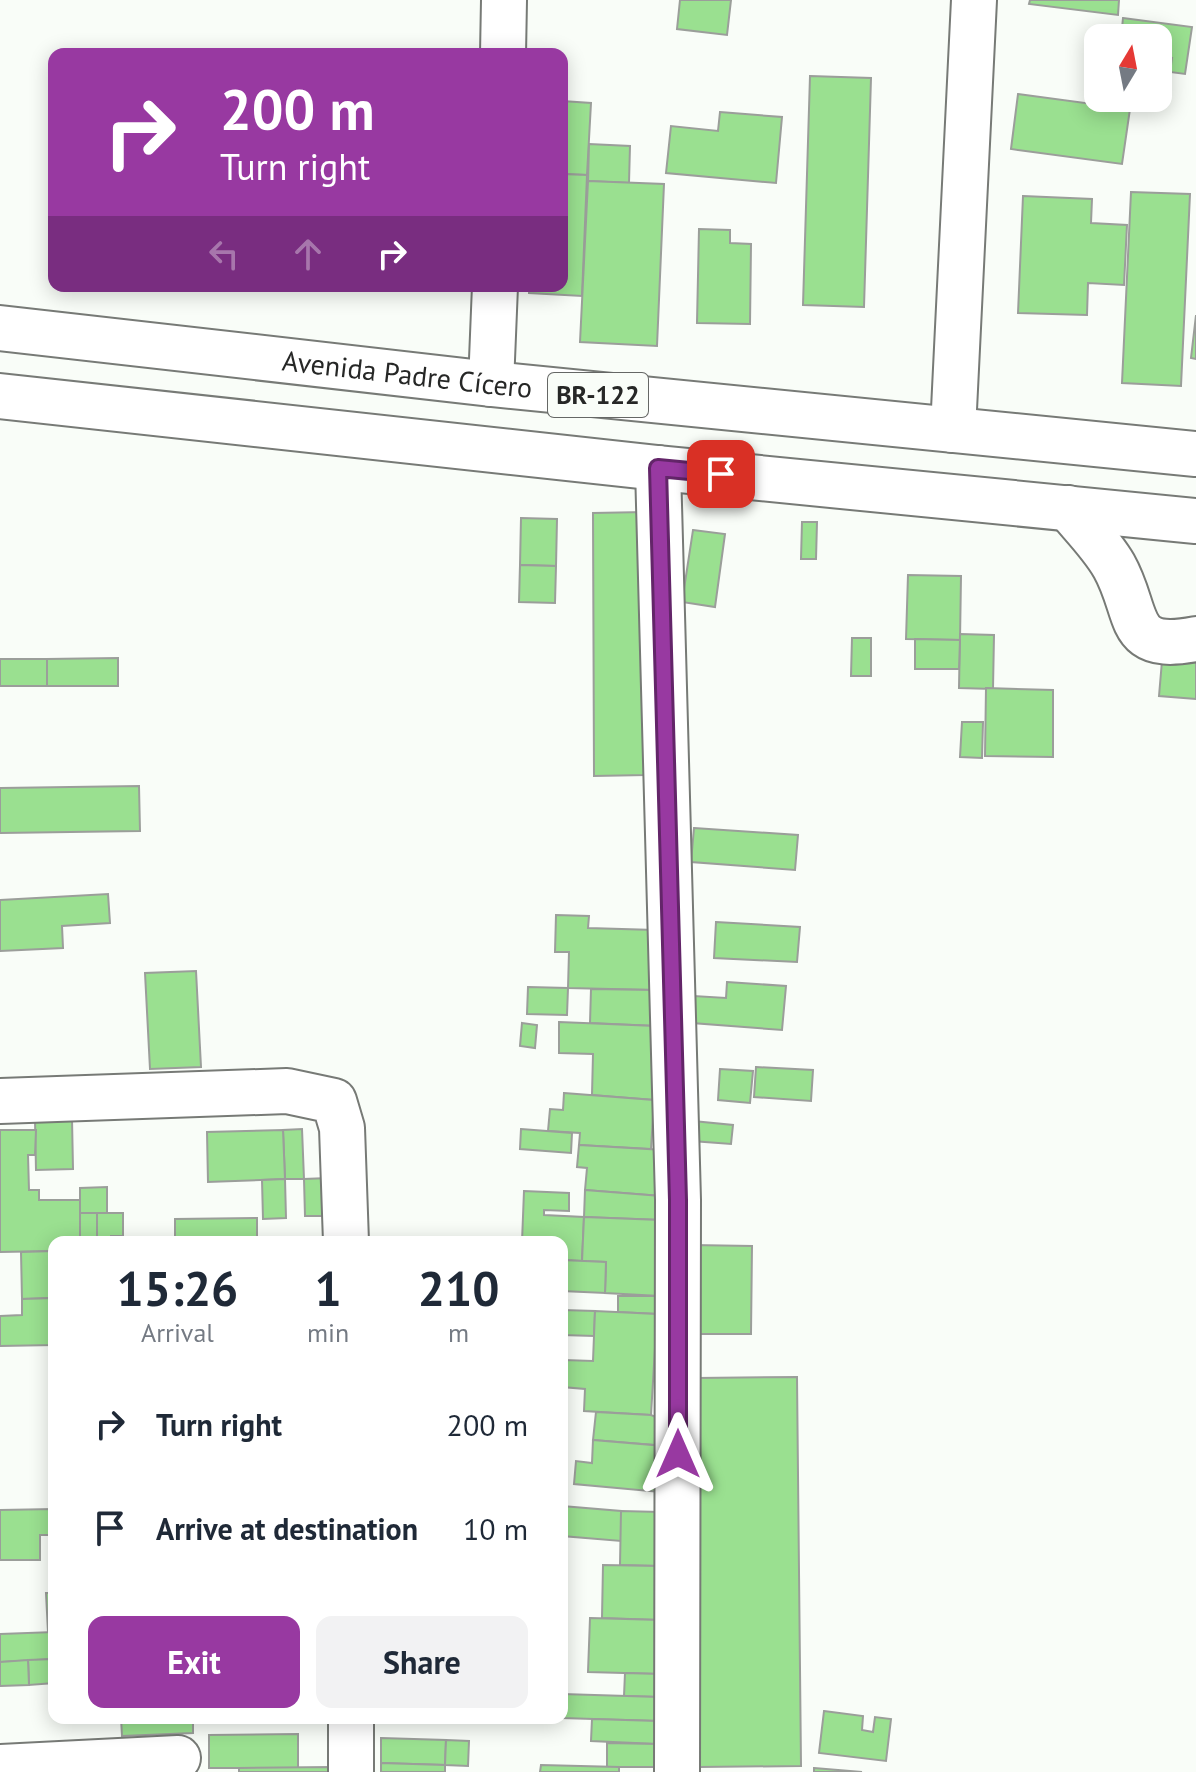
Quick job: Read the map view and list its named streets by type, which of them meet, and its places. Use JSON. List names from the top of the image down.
{
  "streets": {
    "main road": ["Avenida Padre Cícero", "BR-122"]
  },
  "north": "top",
  "page": {
    "turn": ["200 m", "Turn right"],
    "eta": [
      "15:26",
      "Arrival",
      "1",
      "min",
      "210",
      "m"
    ],
    "list": [
      {
        "name": "Turn right",
        "value": "200 m"
      },
      {
        "name": "Arrive at destination",
        "value": "10 m"
      }
    ],
    "buttons": ["Exit", "Share"]
  }
}
